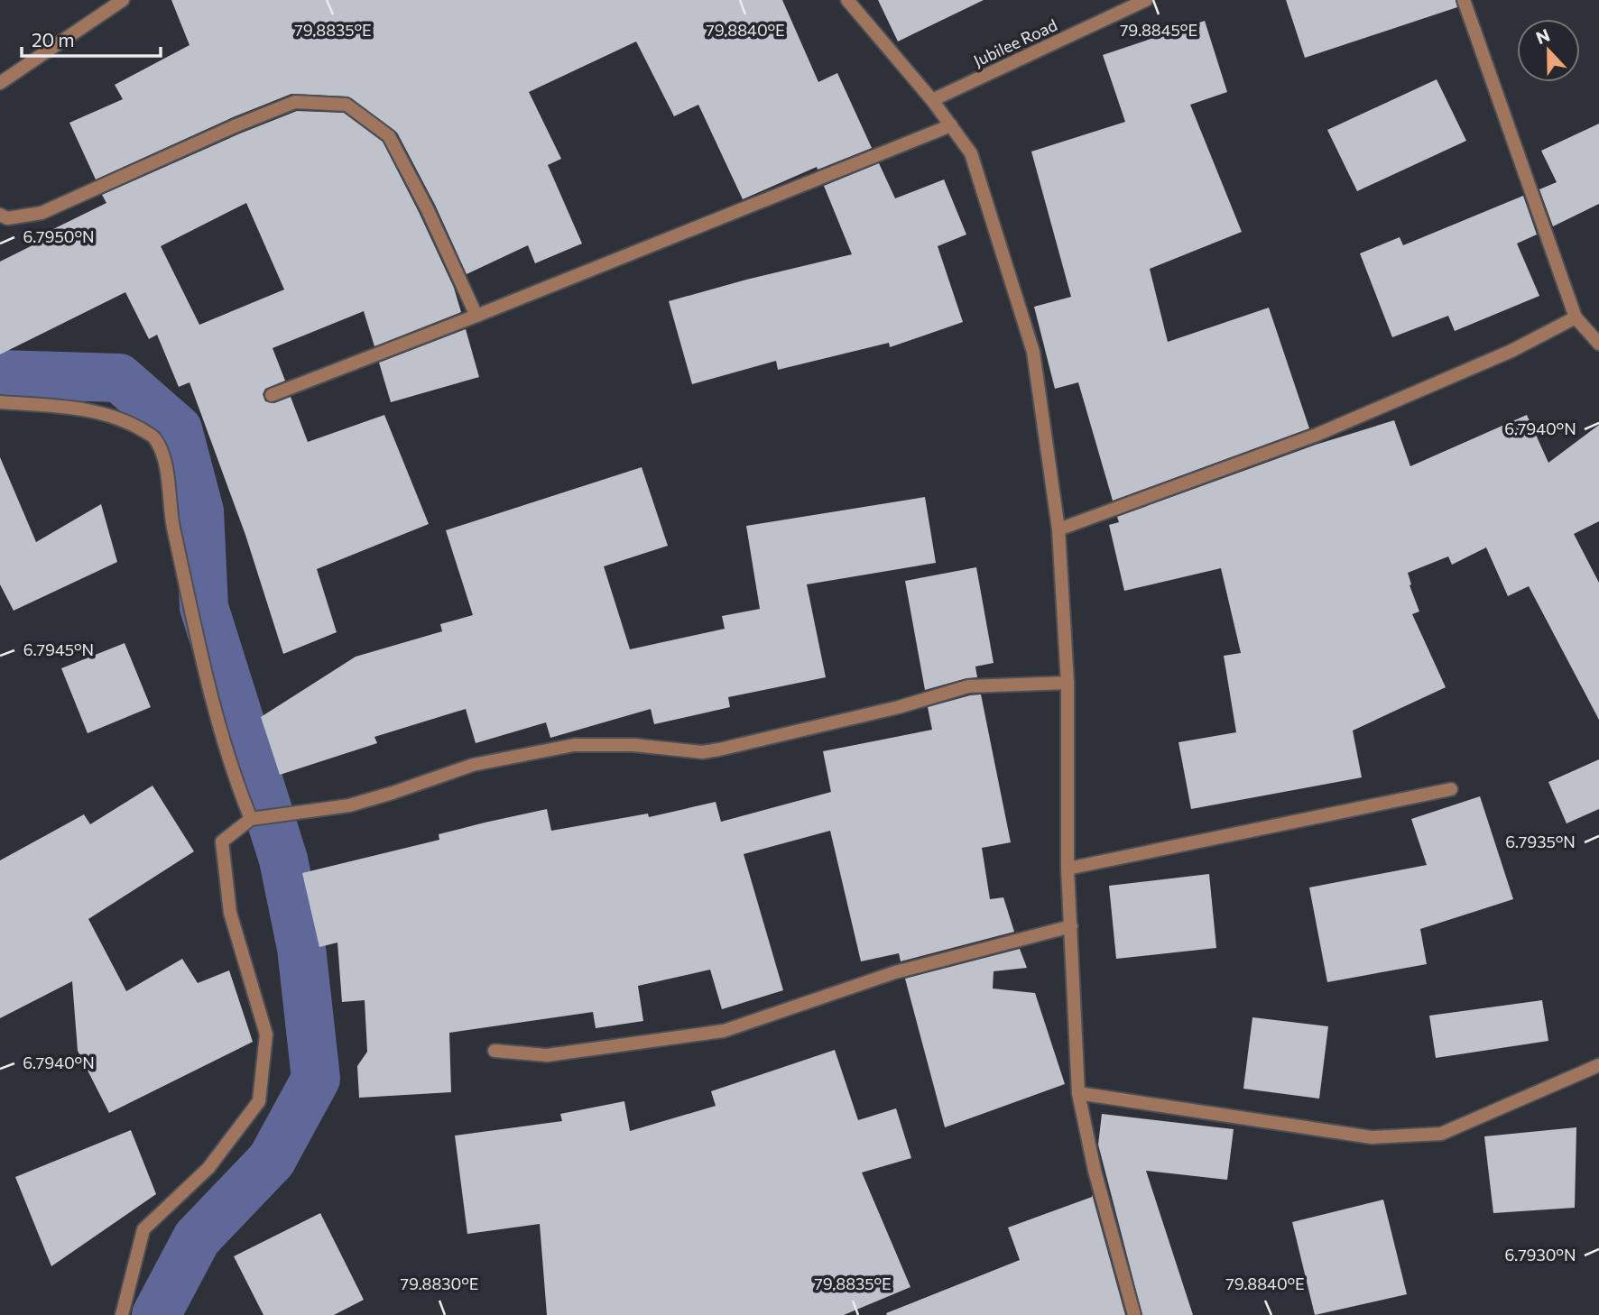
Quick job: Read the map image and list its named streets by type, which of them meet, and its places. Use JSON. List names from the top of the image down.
{
  "streets": {
    "street": ["Jubilee Road"]
  },
  "scale_bar": "20 m",
  "north": "top",
  "coordinates": [
    "79.8835°E",
    "79.8840°E",
    "79.8845°E",
    "6.7950°N",
    "6.7940°N",
    "6.7945°N",
    "6.7935°N",
    "6.7930°N",
    "79.8830°E"
  ]
}
